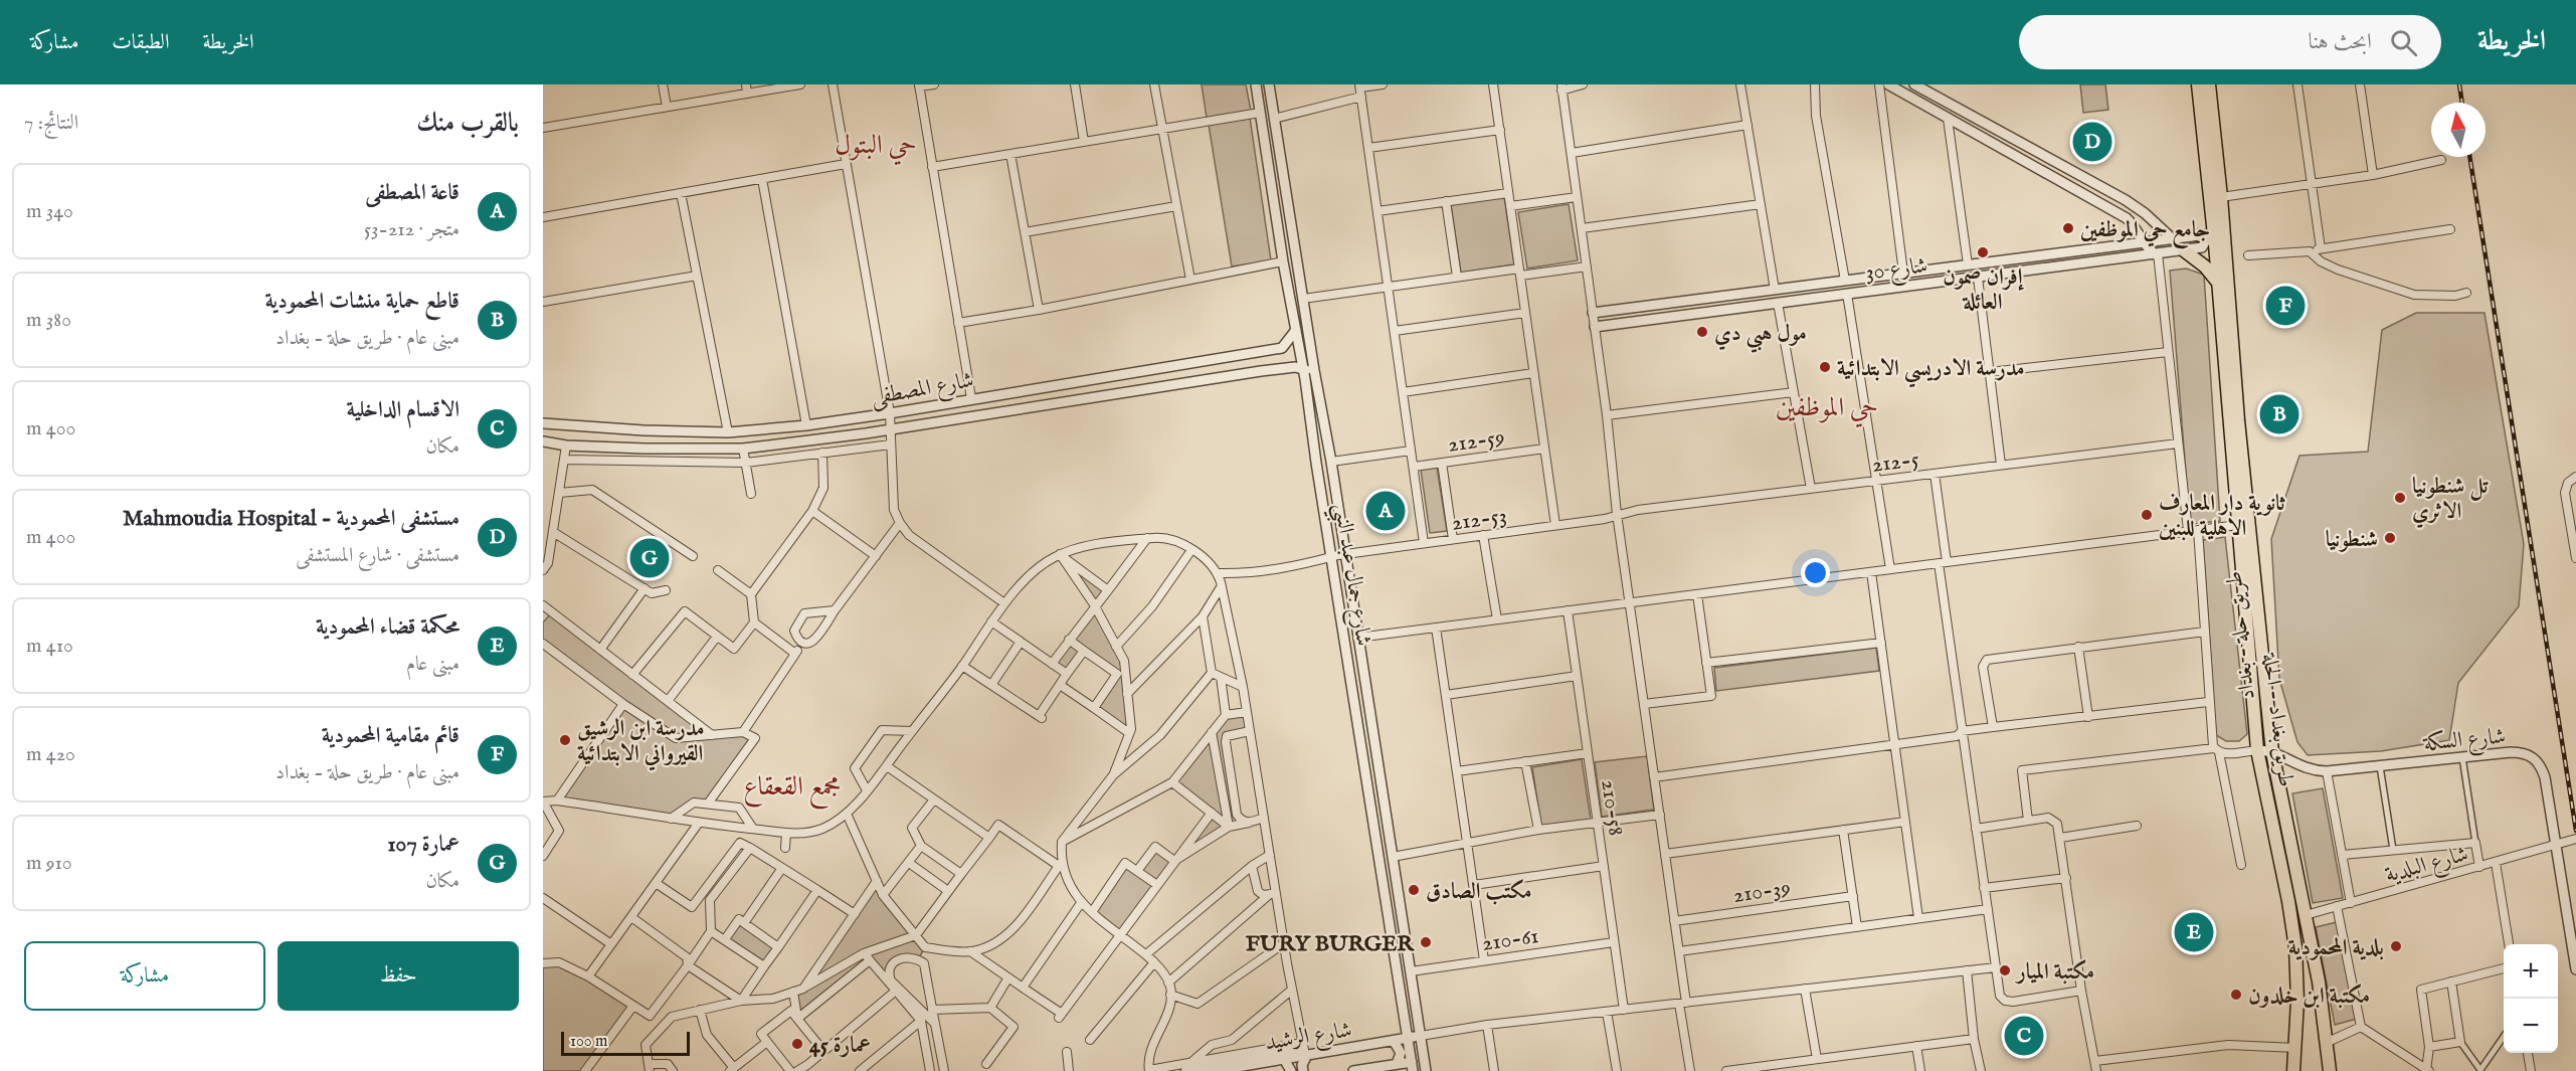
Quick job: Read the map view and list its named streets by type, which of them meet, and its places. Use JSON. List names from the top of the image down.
{
  "streets": {
    "main road": ["طريق حلة - بغداد", "طريق بغداد - الحلة"],
    "street": [
      "شارع 30",
      "شارع المصطفى",
      "212-59",
      "212-5",
      "212-53",
      "شارع جمال عبد النبي",
      "شارع السكة",
      "210-58",
      "شارع البلدية",
      "210-39",
      "210-61",
      "شارع الرشيد"
    ]
  },
  "crossings": [
    ["شارع المصطفى", "شارع جمال عبد النبي"],
    ["212-5", "212-53"],
    ["212-53", "شارع جمال عبد النبي"],
    ["شارع جمال عبد النبي", "210-61"],
    ["شارع جمال عبد النبي", "شارع الرشيد"],
    ["طريق حلة - بغداد", "طريق بغداد - الحلة"],
    ["طريق حلة - بغداد", "شارع السكة"],
    ["طريق حلة - بغداد", "شارع البلدية"],
    ["طريق بغداد - الحلة", "شارع السكة"],
    ["شارع السكة", "شارع البلدية"],
    ["210-58", "210-61"]
  ],
  "districts": ["حي البتول", "حي الموظفين", "مجمع القعقاع"],
  "places": [
    "جامع حي الموظفين",
    "إفران صمون العائلة",
    "مول هبي دي",
    "مدرسة الادريسي الابتدائية",
    "تل شنطونيا الاثري",
    "ثانوية دار المعارف الاهلية للبنين",
    "شنطونيا",
    "مدرسة ابن الرشيق القيرواني الابتدائية",
    "مكتب الصادق",
    "FURY BURGER",
    "بلدية المحمودية",
    "مكتبة الميار",
    "مكتبة ابن خلدون",
    "عمارة 45"
  ],
  "scale_bar": "100 m",
  "north": "top",
  "page": {
    "header": "الخريطة",
    "search": "ابحث هنا",
    "nav": ["الخريطة", "الطبقات", "مشاركة"],
    "heading": ["بالقرب منك", "النتائج: 7"],
    "pins": [
      "D",
      "F",
      "B",
      "A",
      "G",
      "E",
      "C"
    ],
    "list": [
      {
        "mark": "A",
        "name": "قاعة المصطفى",
        "note": "متجر · 212-53",
        "value": "340 m"
      },
      {
        "mark": "B",
        "name": "قاطع حماية منشات المحمودية",
        "note": "مبنى عام · طريق حلة - بغداد",
        "value": "380 m"
      },
      {
        "mark": "C",
        "name": "الاقسام الداخلية",
        "note": "مكان",
        "value": "400 m"
      },
      {
        "mark": "D",
        "name": "مستشفى المحمودية - Mahmoudia Hospital",
        "note": "مستشفى · شارع المستشفى",
        "value": "400 m"
      },
      {
        "mark": "E",
        "name": "محكمة قضاء المحمودية",
        "note": "مبنى عام",
        "value": "410 m"
      },
      {
        "mark": "F",
        "name": "قائم مقامية المحمودية",
        "note": "مبنى عام · طريق حلة - بغداد",
        "value": "420 m"
      },
      {
        "mark": "G",
        "name": "عمارة 107",
        "note": "مكان",
        "value": "910 m"
      }
    ],
    "buttons": ["حفظ", "مشاركة"],
    "map_buttons": ["+", "−"],
    "scale": "100 m"
  }
}
